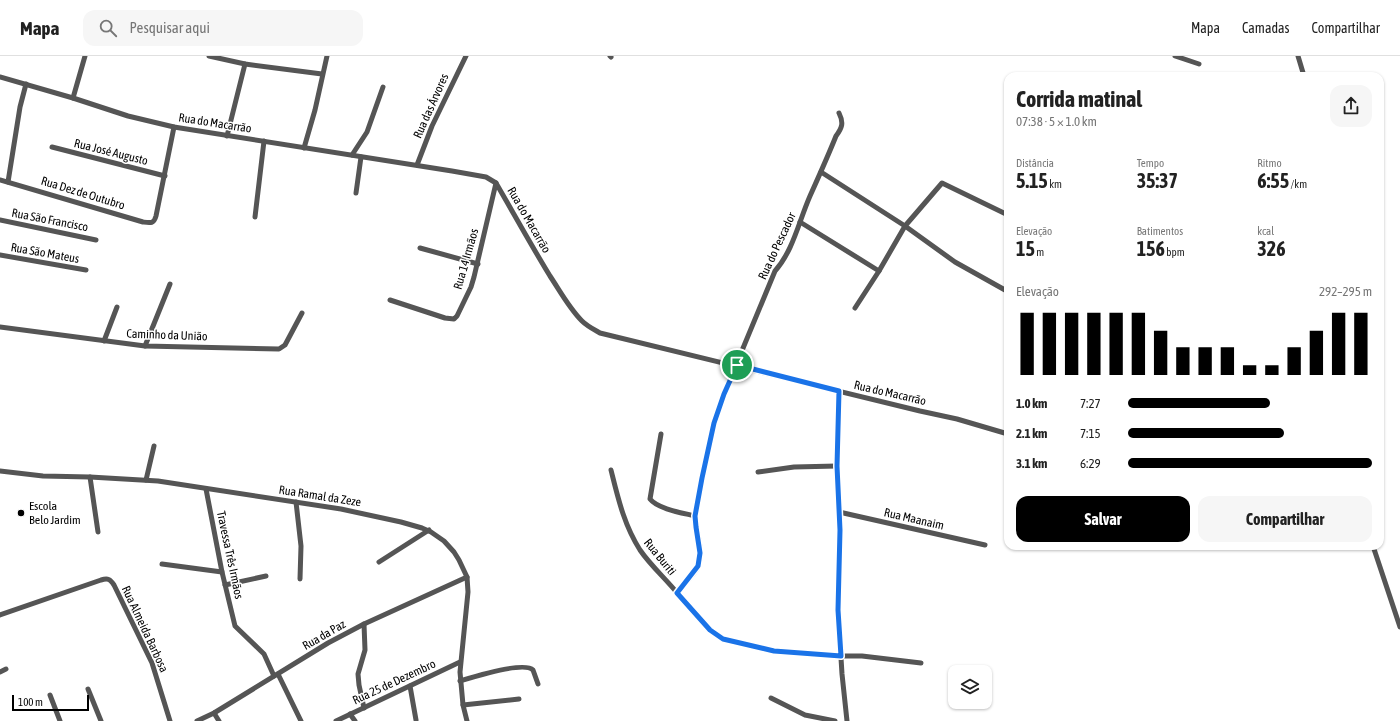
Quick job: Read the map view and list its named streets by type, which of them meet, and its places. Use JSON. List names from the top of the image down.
{
  "streets": {
    "street": [
      "Rua das Árvores",
      "Rua do Macarrão",
      "Rua José Augusto",
      "Rua Dez de Outubro",
      "Rua São Francisco",
      "Rua do Pescador",
      "Rua São Mateus",
      "Rua 14 Irmãos",
      "Caminho da União",
      "Rua Ramal da Zeze",
      "Rua Maanaim",
      "Travessa Três Irmãos",
      "Rua Buriti",
      "Rua Almeida Barbosa",
      "Rua da Paz",
      "Rua 25 de Dezembro"
    ]
  },
  "crossings": [
    ["Rua das Árvores", "Rua do Macarrão"],
    ["Rua do Macarrão", "Rua do Pescador"],
    ["Rua do Macarrão", "Rua 14 Irmãos"],
    ["Rua José Augusto", "Rua Dez de Outubro"],
    ["Rua do Pescador", "Rua Buriti"],
    ["Rua Ramal da Zeze", "Travessa Três Irmãos"],
    ["Rua Ramal da Zeze", "Rua da Paz"],
    ["Rua Ramal da Zeze", "Rua 25 de Dezembro"],
    ["Travessa Três Irmãos", "Rua da Paz"]
  ],
  "places": ["Escola Belo Jardim"],
  "scale_bar": "100 m",
  "page": {
    "header": "Mapa",
    "search": "Pesquisar aqui",
    "nav": ["Mapa", "Camadas", "Compartilhar"],
    "heading": ["Corrida matinal", "07:38 · 5 × 1.0 km"],
    "stats": [
      ["Distância", "5.15 km"],
      ["Tempo", "35:37"],
      ["Ritmo", "6:55 /km"],
      ["Elevação", "15 m"],
      ["Batimentos", "156 bpm"],
      ["kcal", "326"]
    ],
    "chart": ["Elevação", "292–295 m"],
    "list": [
      {
        "name": "1.0 km",
        "note": "7:27"
      },
      {
        "name": "2.1 km",
        "note": "7:15"
      },
      {
        "name": "3.1 km",
        "note": "6:29"
      }
    ],
    "buttons": ["Salvar", "Compartilhar"],
    "scale": "100 m"
  }
}
